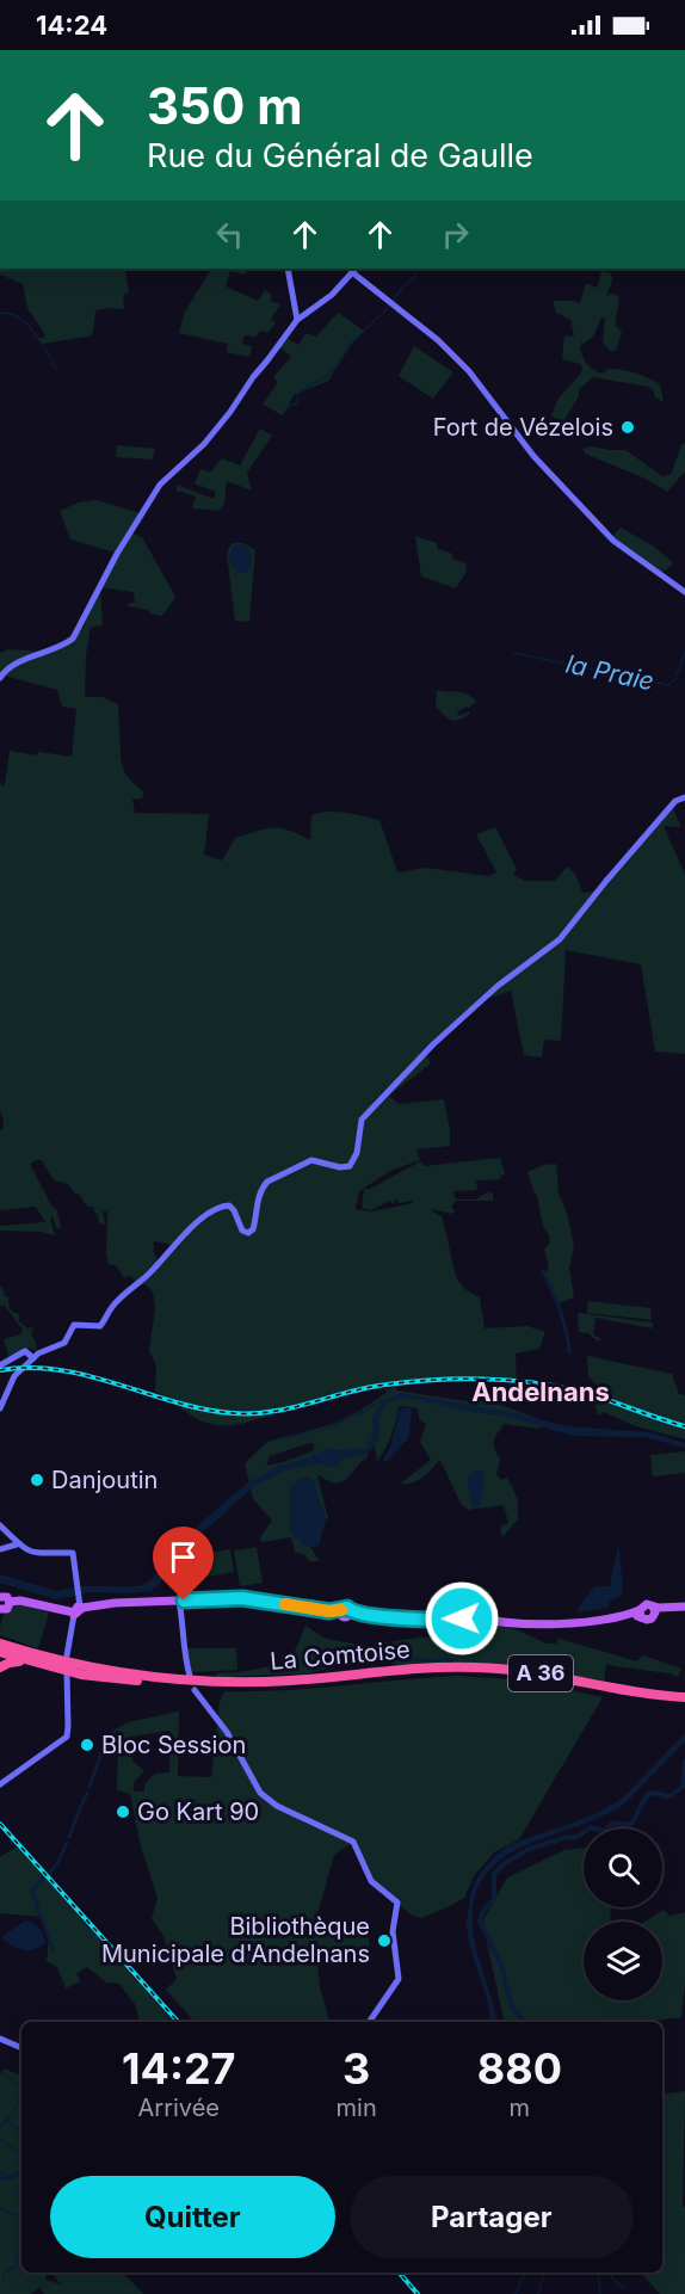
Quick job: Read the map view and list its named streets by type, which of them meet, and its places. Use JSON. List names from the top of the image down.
{
  "streets": {
    "highway": ["La Comtoise", "A 36"]
  },
  "districts": ["Andelnans"],
  "water": ["la Praie"],
  "places": [
    "Fort de Vézelois",
    "Danjoutin",
    "Bloc Session",
    "Go Kart 90",
    "Bibliothèque Municipale d'Andelnans"
  ],
  "page": {
    "status": "14:24",
    "turn": ["350 m", "Rue du Général de Gaulle"],
    "eta": [
      "14:27",
      "Arrivée",
      "3",
      "min",
      "880",
      "m"
    ],
    "buttons": ["Quitter", "Partager"]
  }
}
